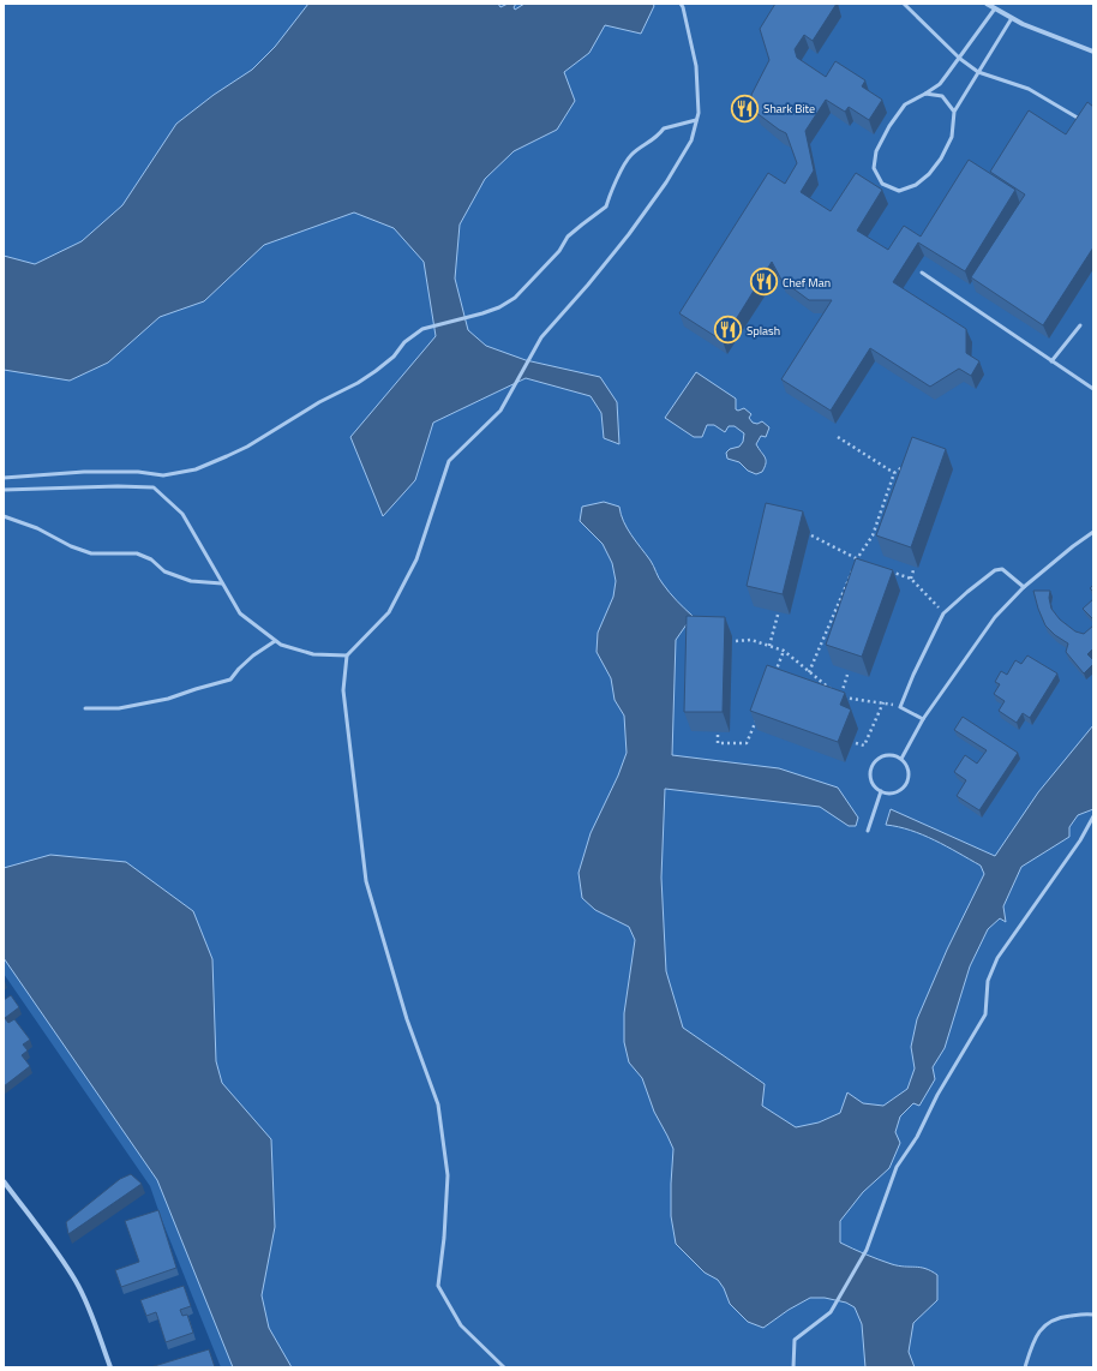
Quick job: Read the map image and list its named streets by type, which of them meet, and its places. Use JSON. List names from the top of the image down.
{
  "places": {
    "restaurant": ["Shark Bite", "Chef Man", "Splash"]
  }
}
